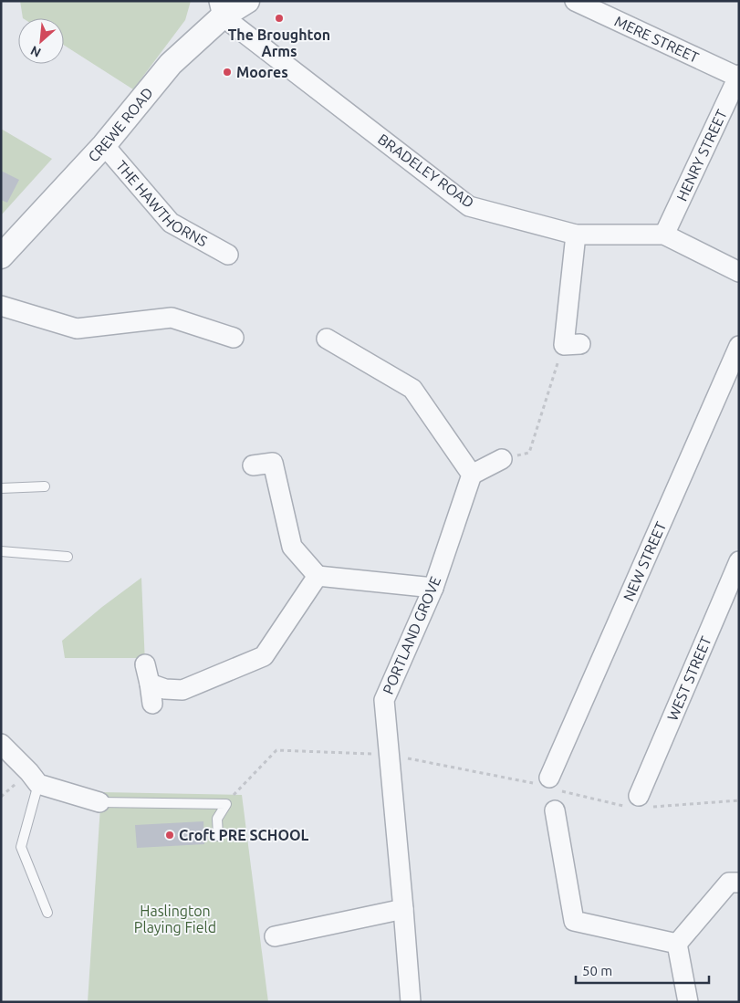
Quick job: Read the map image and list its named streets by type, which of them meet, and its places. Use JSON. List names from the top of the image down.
{
  "streets": {
    "street": [
      "MERE STREET",
      "CREWE ROAD",
      "HENRY STREET",
      "BRADELEY ROAD",
      "THE HAWTHORNS",
      "NEW STREET",
      "PORTLAND GROVE",
      "WEST STREET"
    ]
  },
  "crossings": [
    ["MERE STREET", "HENRY STREET"],
    ["CREWE ROAD", "BRADELEY ROAD"],
    ["CREWE ROAD", "THE HAWTHORNS"],
    ["HENRY STREET", "BRADELEY ROAD"]
  ],
  "parks": ["Haslington Playing Field"],
  "places": ["The Broughton Arms", "Moores", "Croft PRE SCHOOL"],
  "scale_bar": "50 m",
  "north": "bottom left"
}
